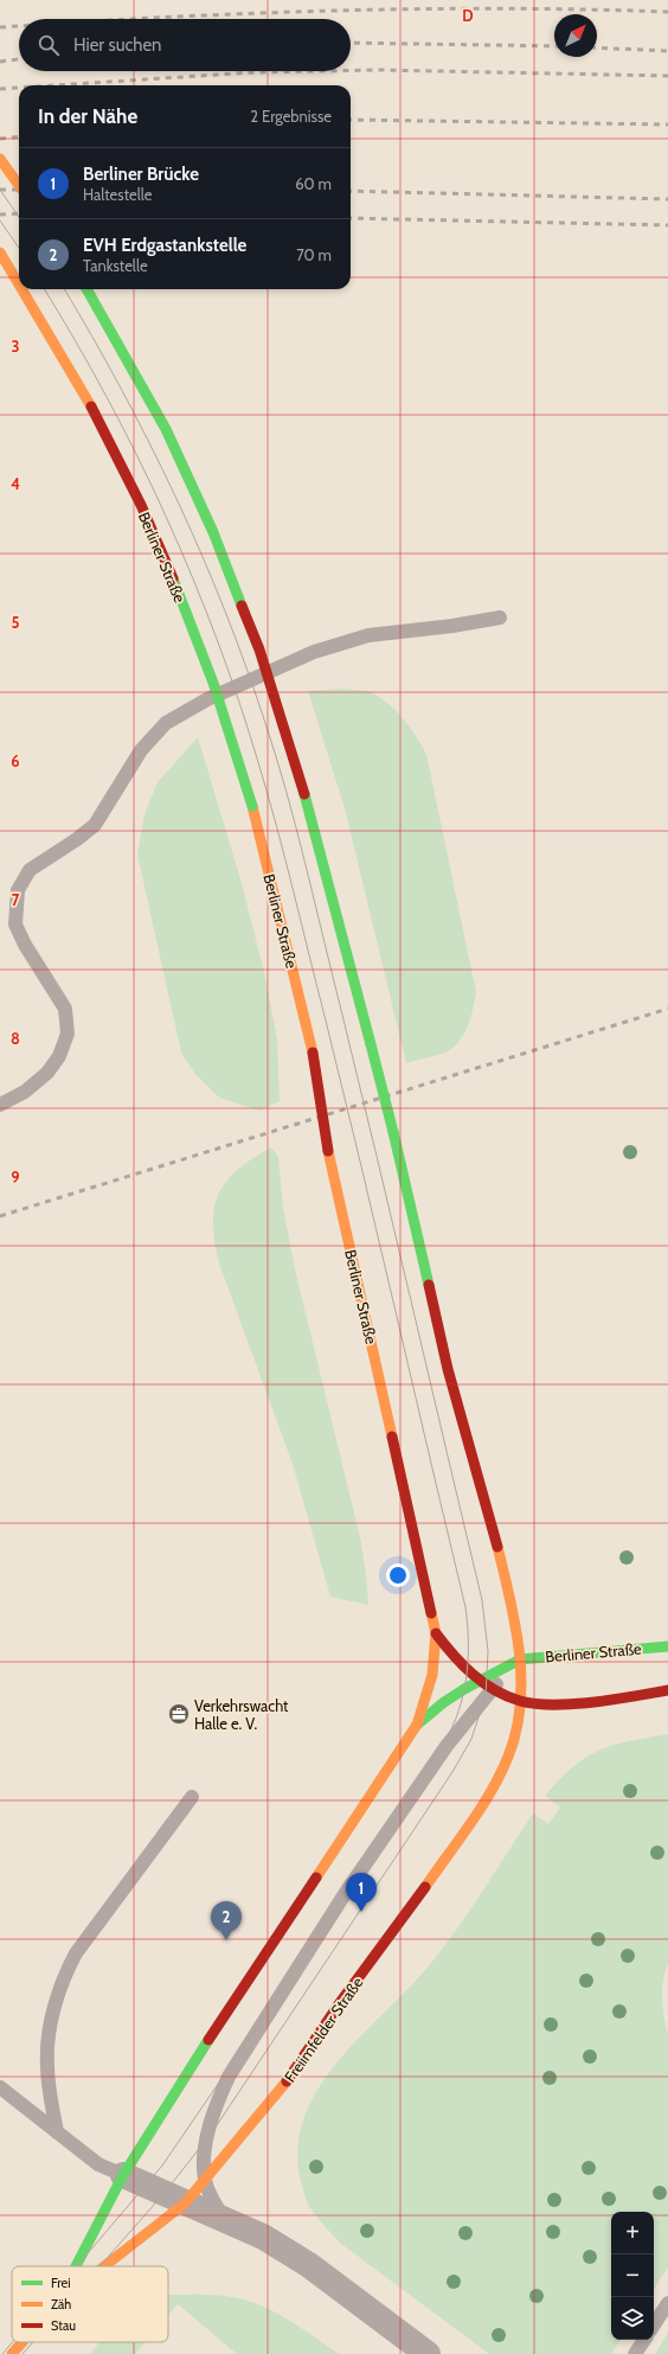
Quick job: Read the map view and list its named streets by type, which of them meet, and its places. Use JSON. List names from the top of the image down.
{
  "streets": {
    "street": ["Berliner Straße", "Freiimfelder Straße"]
  },
  "crossings": [
    ["Berliner Straße", "Freiimfelder Straße"]
  ],
  "places": {
    "office": ["Verkehrswacht Halle e. V."]
  },
  "legend": ["Frei", "Zäh", "Stau"],
  "north": "top right",
  "page": {
    "search": "Hier suchen",
    "heading": ["In der Nähe", "2 Ergebnisse"],
    "list": [
      {
        "mark": "1",
        "name": "Berliner Brücke",
        "note": "Haltestelle",
        "value": "60 m"
      },
      {
        "mark": "2",
        "name": "EVH Erdgastankstelle",
        "note": "Tankstelle",
        "value": "70 m"
      }
    ],
    "pins": ["1", "2"],
    "map_buttons": ["+", "−"]
  },
  "grid": {
    "columns": ["D"],
    "rows": [
      "3",
      "4",
      "5",
      "6",
      "7",
      "8",
      "9"
    ]
  }
}
